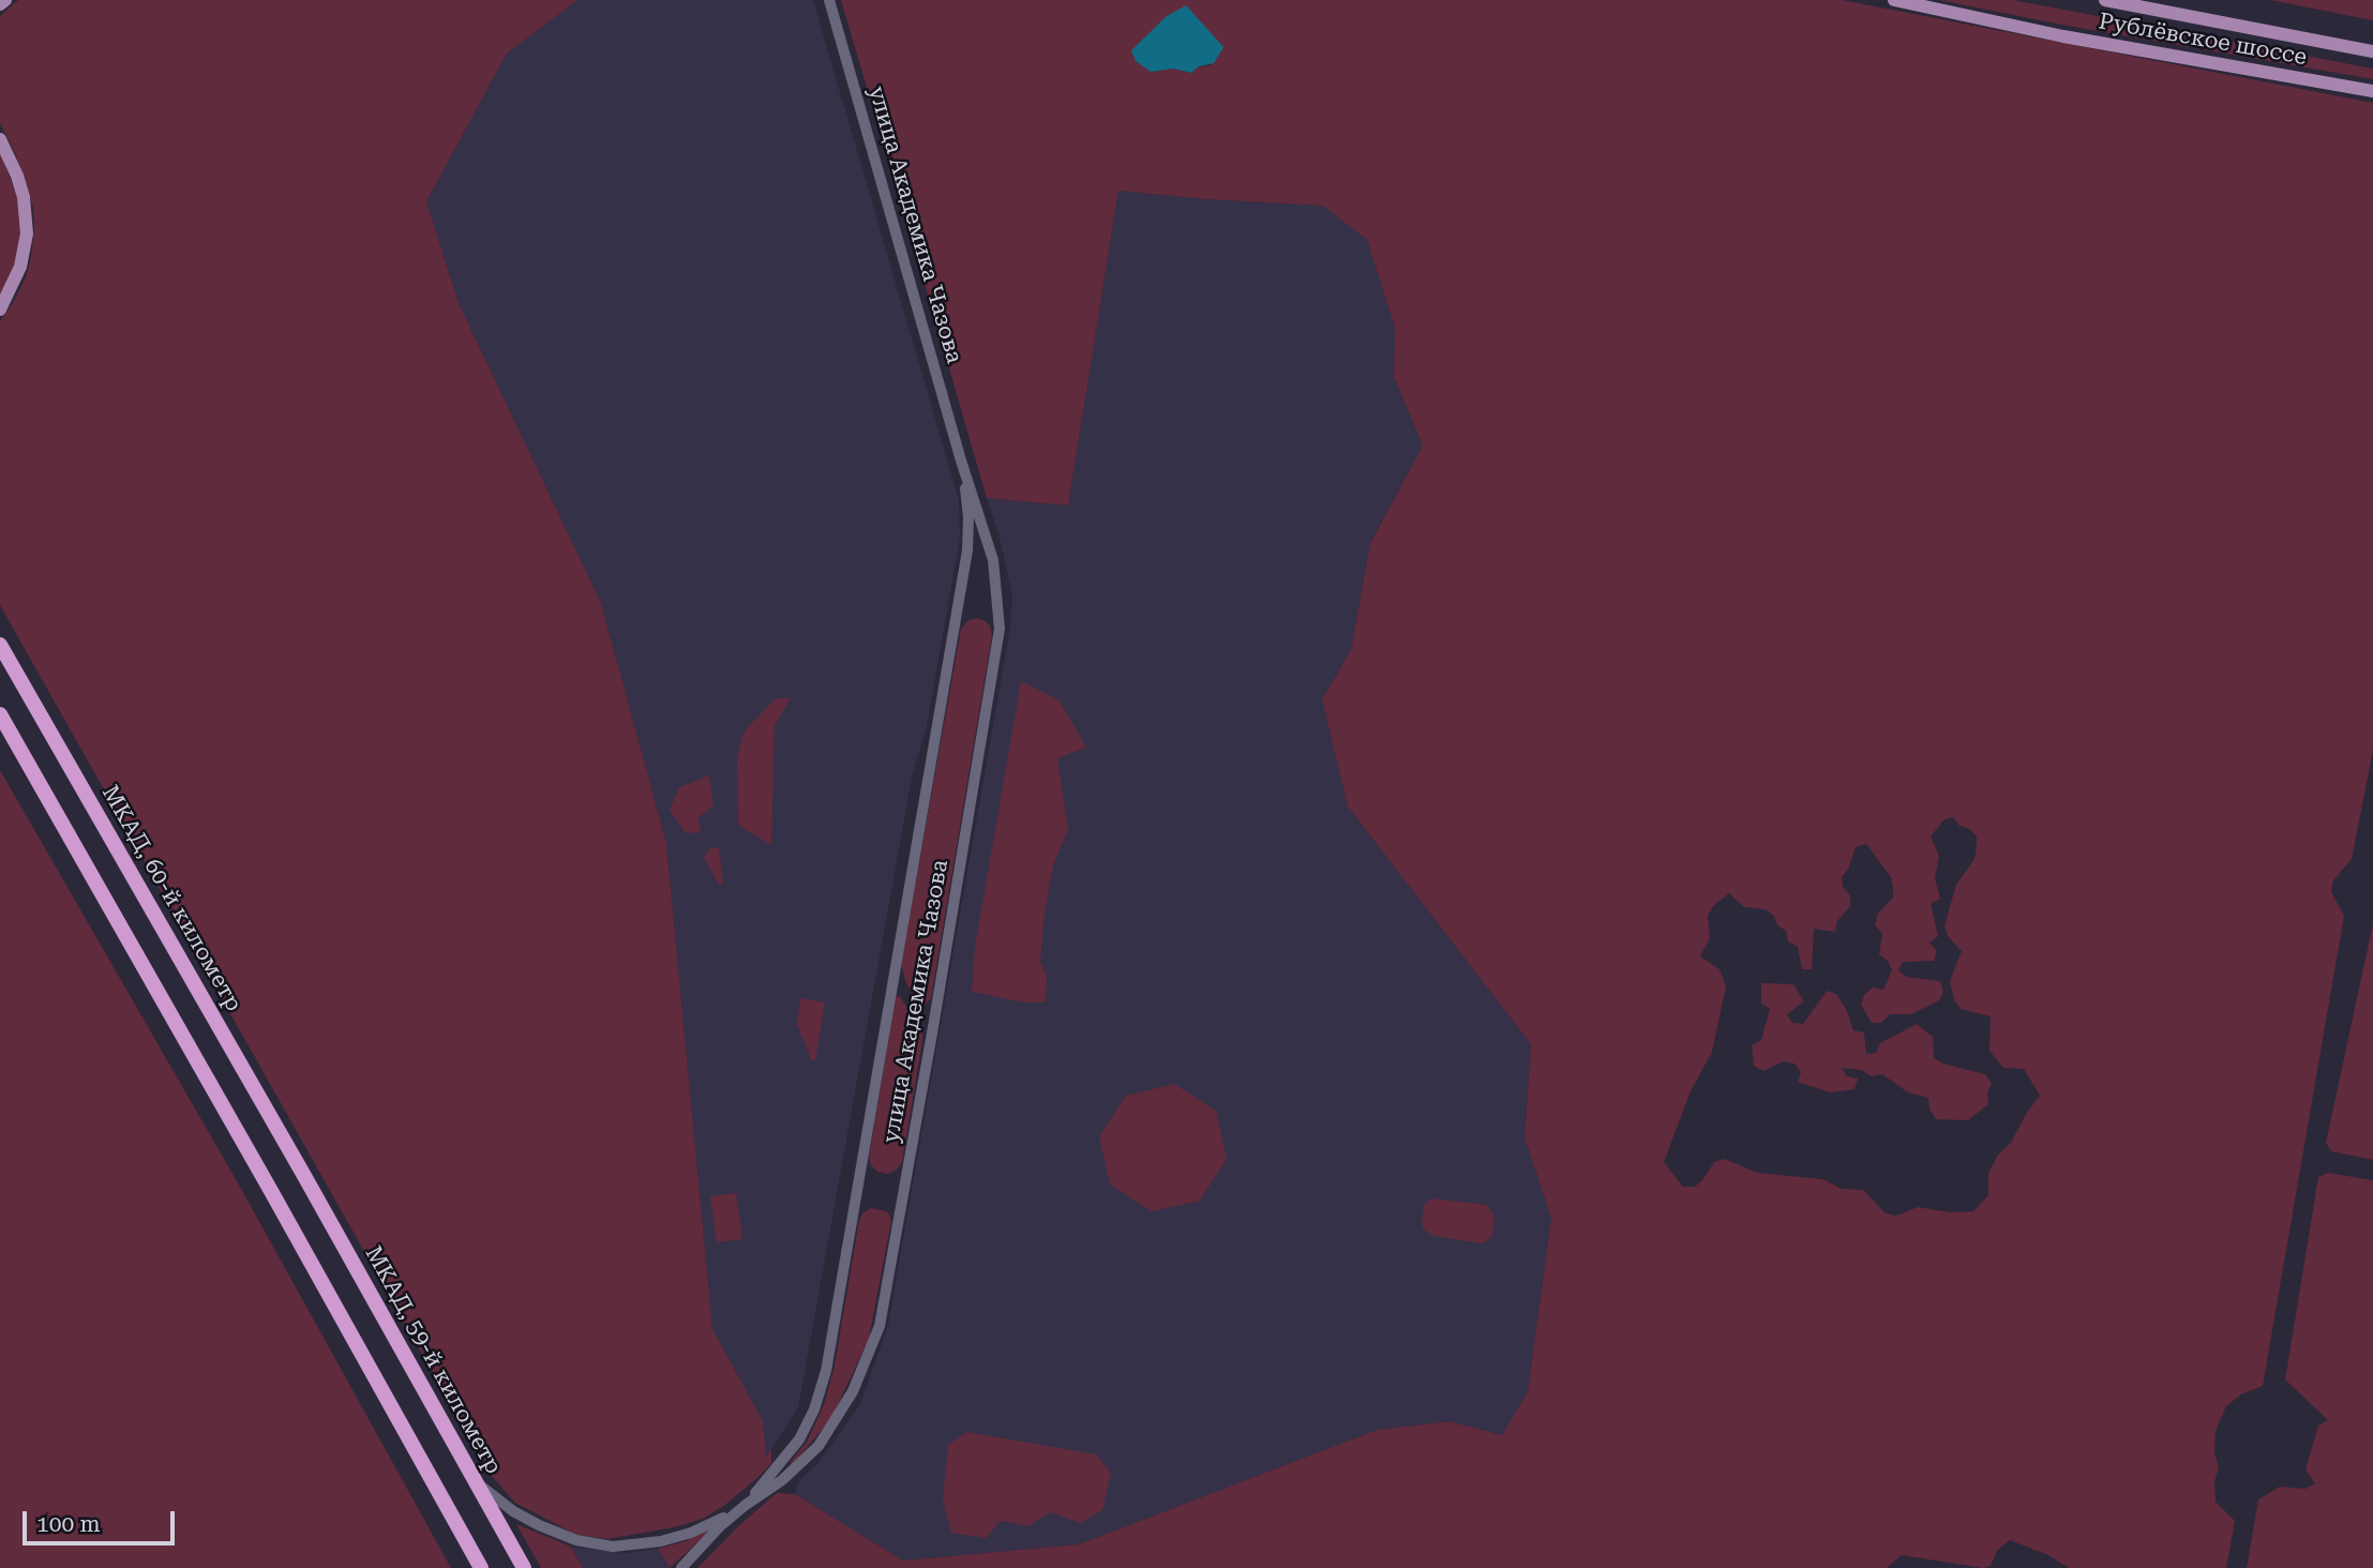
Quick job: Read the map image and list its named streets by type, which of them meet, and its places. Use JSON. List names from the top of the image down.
{
  "streets": {
    "highway": ["МКАД, 60-й километр", "МКАД, 59-й километр"],
    "main road": ["Рублёвское шоссе"],
    "street": ["улица Академика Чазова"]
  },
  "crossings": [
    ["улица Академика Чазова", "МКАД, 59-й километр"],
    ["МКАД, 60-й километр", "МКАД, 59-й километр"]
  ],
  "scale_bar": "100 m"
}
